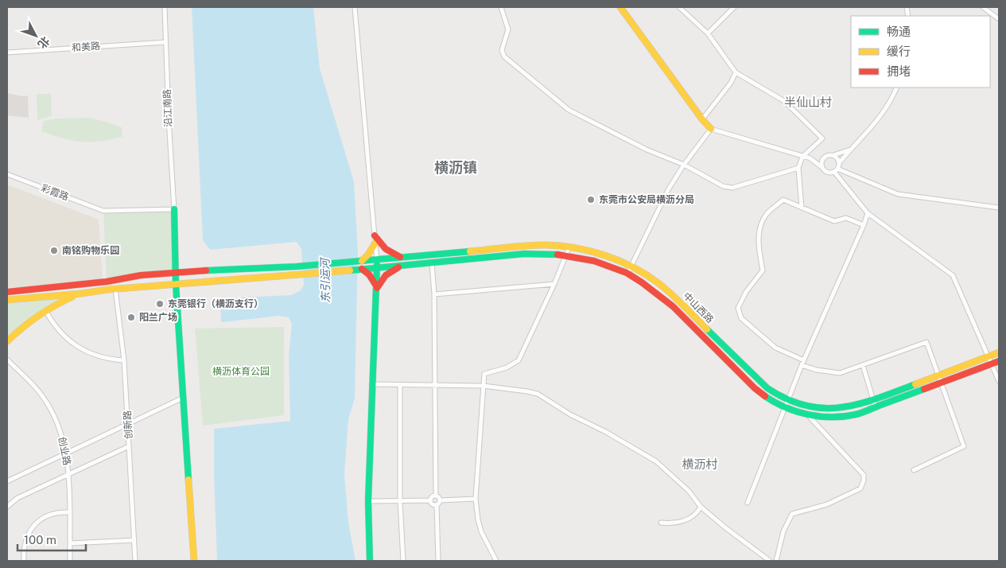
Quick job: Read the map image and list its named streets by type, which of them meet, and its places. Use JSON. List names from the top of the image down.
{
  "streets": {
    "main road": ["中山西路"],
    "street": [
      "和美路",
      "沿江南路",
      "彩霞路",
      "创新路",
      "创业路"
    ]
  },
  "crossings": [
    ["和美路", "沿江南路"],
    ["沿江南路", "彩霞路"],
    ["中山西路", "创新路"]
  ],
  "districts": ["半仙山村", "横沥镇", "横沥村"],
  "water": ["东引运河"],
  "parks": ["横沥体育公园"],
  "places": [
    "东莞市公安局横沥分局",
    "南铭购物乐园",
    "东莞银行（横沥支行）",
    "阳兰广场"
  ],
  "legend": ["畅通", "缓行", "拥堵"],
  "scale_bar": "100 m",
  "north": "bottom right"
}
